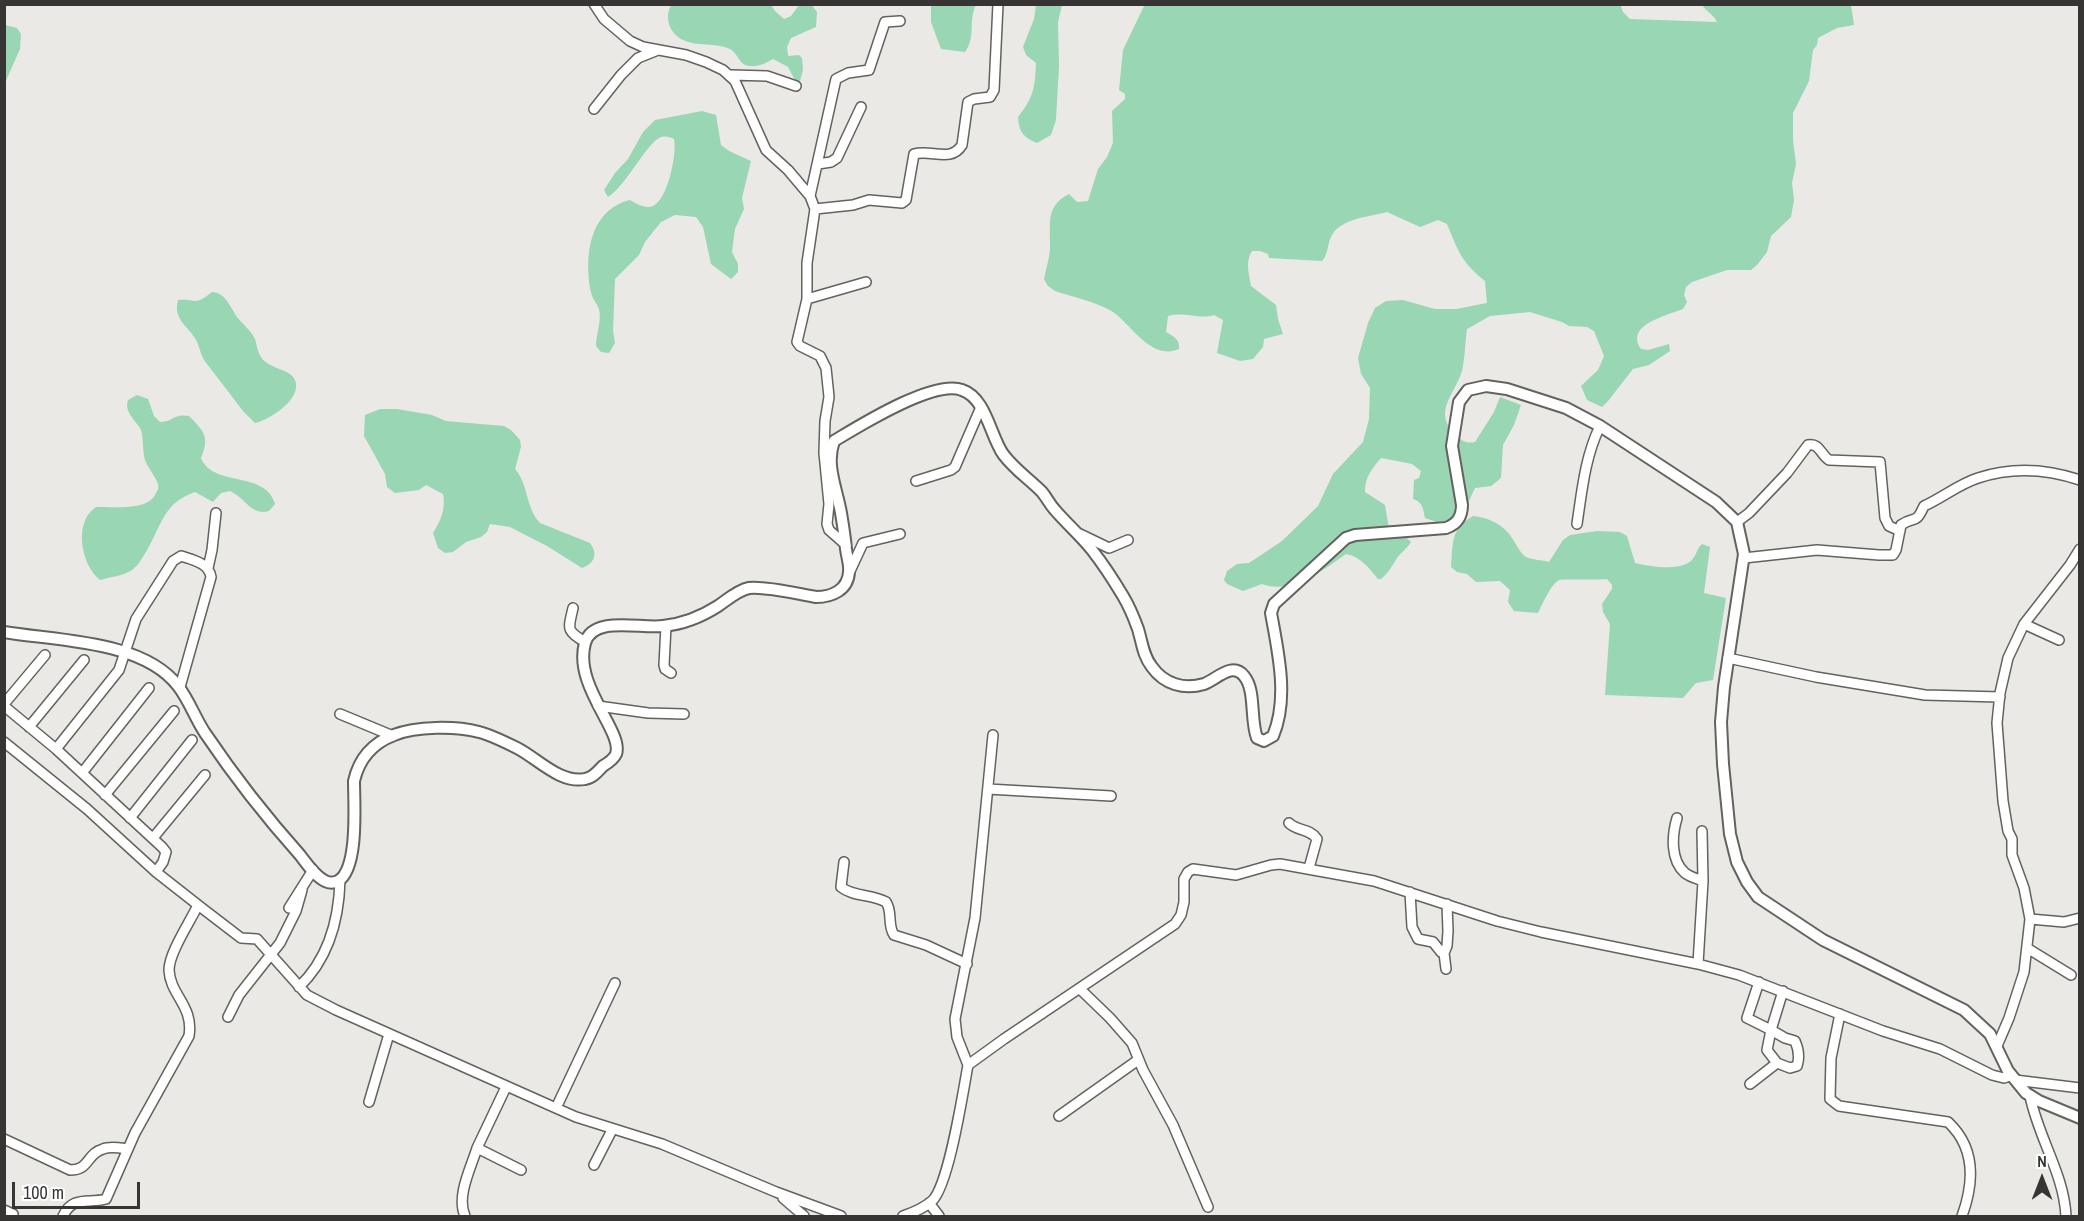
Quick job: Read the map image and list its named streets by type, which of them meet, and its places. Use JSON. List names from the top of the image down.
{
  "scale_bar": "100 m",
  "north": "top"
}
